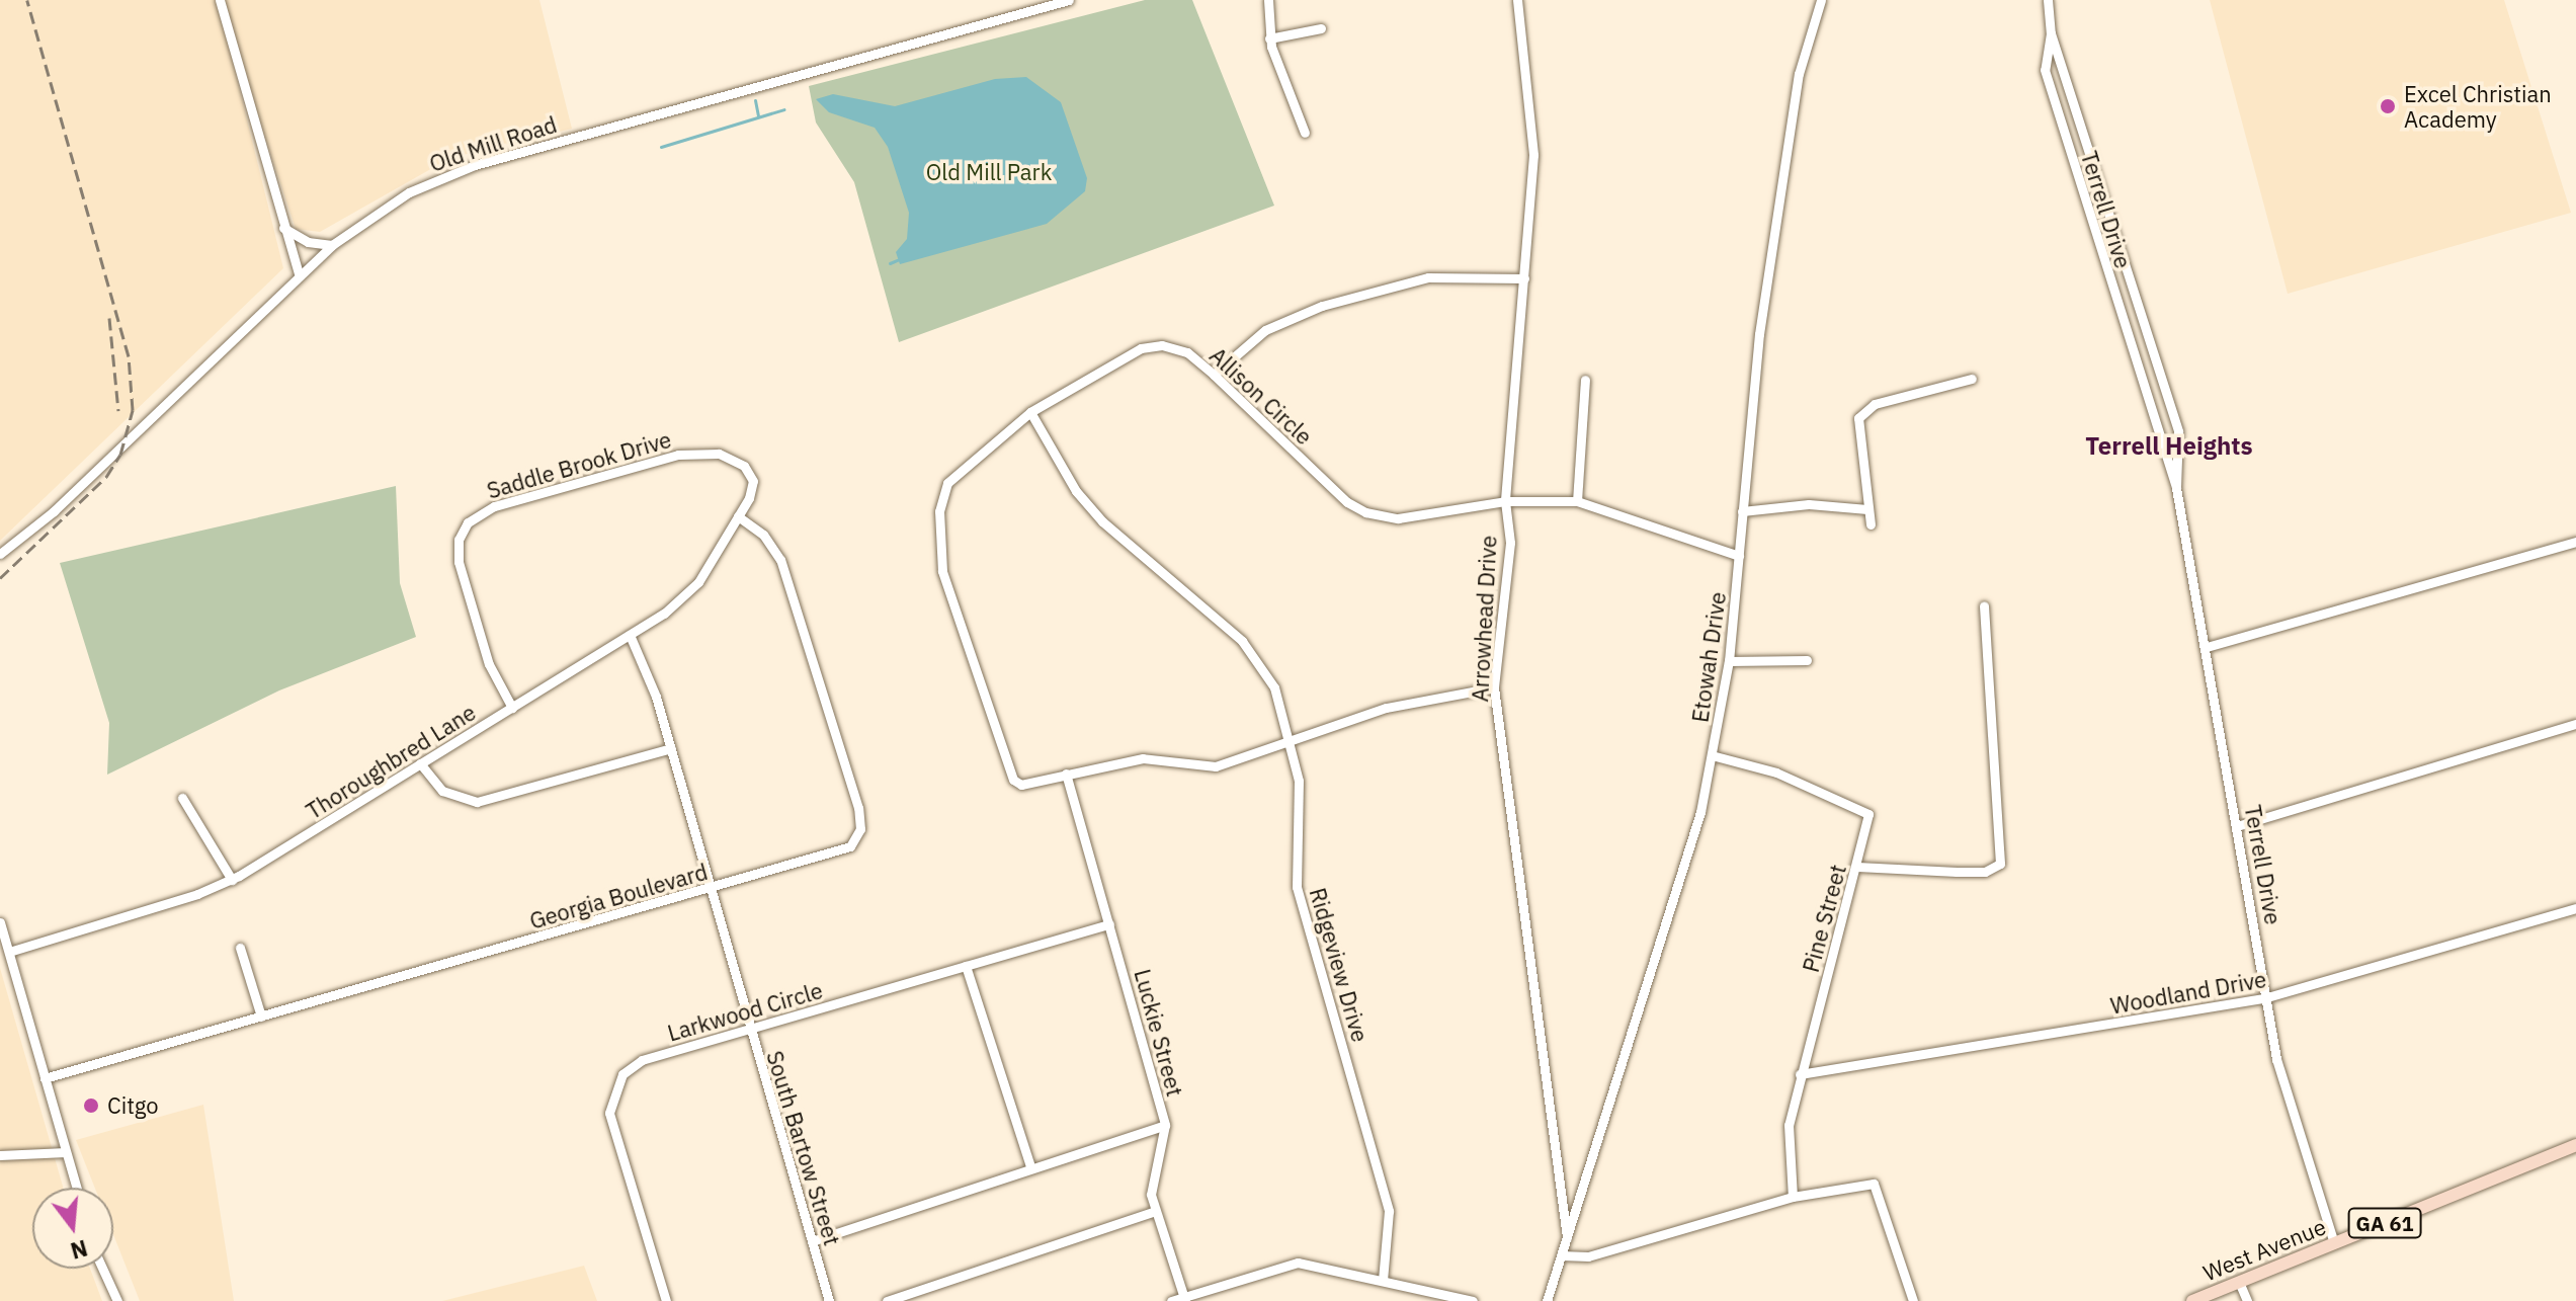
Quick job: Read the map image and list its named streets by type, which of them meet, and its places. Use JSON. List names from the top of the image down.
{
  "streets": {
    "main road": ["GA 61", "West Avenue"],
    "street": [
      "Old Mill Road",
      "Terrell Drive",
      "Allison Circle",
      "Saddle Brook Drive",
      "Arrowhead Drive",
      "Etowah Drive",
      "Thoroughbred Lane",
      "Georgia Boulevard",
      "Pine Street",
      "Ridgeview Drive",
      "Woodland Drive",
      "Larkwood Circle",
      "Luckie Street",
      "South Bartow Street"
    ]
  },
  "crossings": [
    ["Terrell Drive", "Woodland Drive"],
    ["Terrell Drive", "West Avenue"],
    ["Allison Circle", "Arrowhead Drive"],
    ["Allison Circle", "Etowah Drive"],
    ["Allison Circle", "Ridgeview Drive"],
    ["Allison Circle", "Luckie Street"],
    ["Saddle Brook Drive", "Thoroughbred Lane"],
    ["Saddle Brook Drive", "Georgia Boulevard"],
    ["Arrowhead Drive", "Etowah Drive"],
    ["Etowah Drive", "Pine Street"],
    ["Thoroughbred Lane", "Georgia Boulevard"],
    ["Thoroughbred Lane", "South Bartow Street"],
    ["Georgia Boulevard", "South Bartow Street"],
    ["Pine Street", "Woodland Drive"],
    ["Larkwood Circle", "Luckie Street"],
    ["Larkwood Circle", "South Bartow Street"]
  ],
  "districts": ["Terrell Heights"],
  "parks": ["Old Mill Park"],
  "places": ["Excel Christian Academy", "Citgo"],
  "north": "bottom"
}
